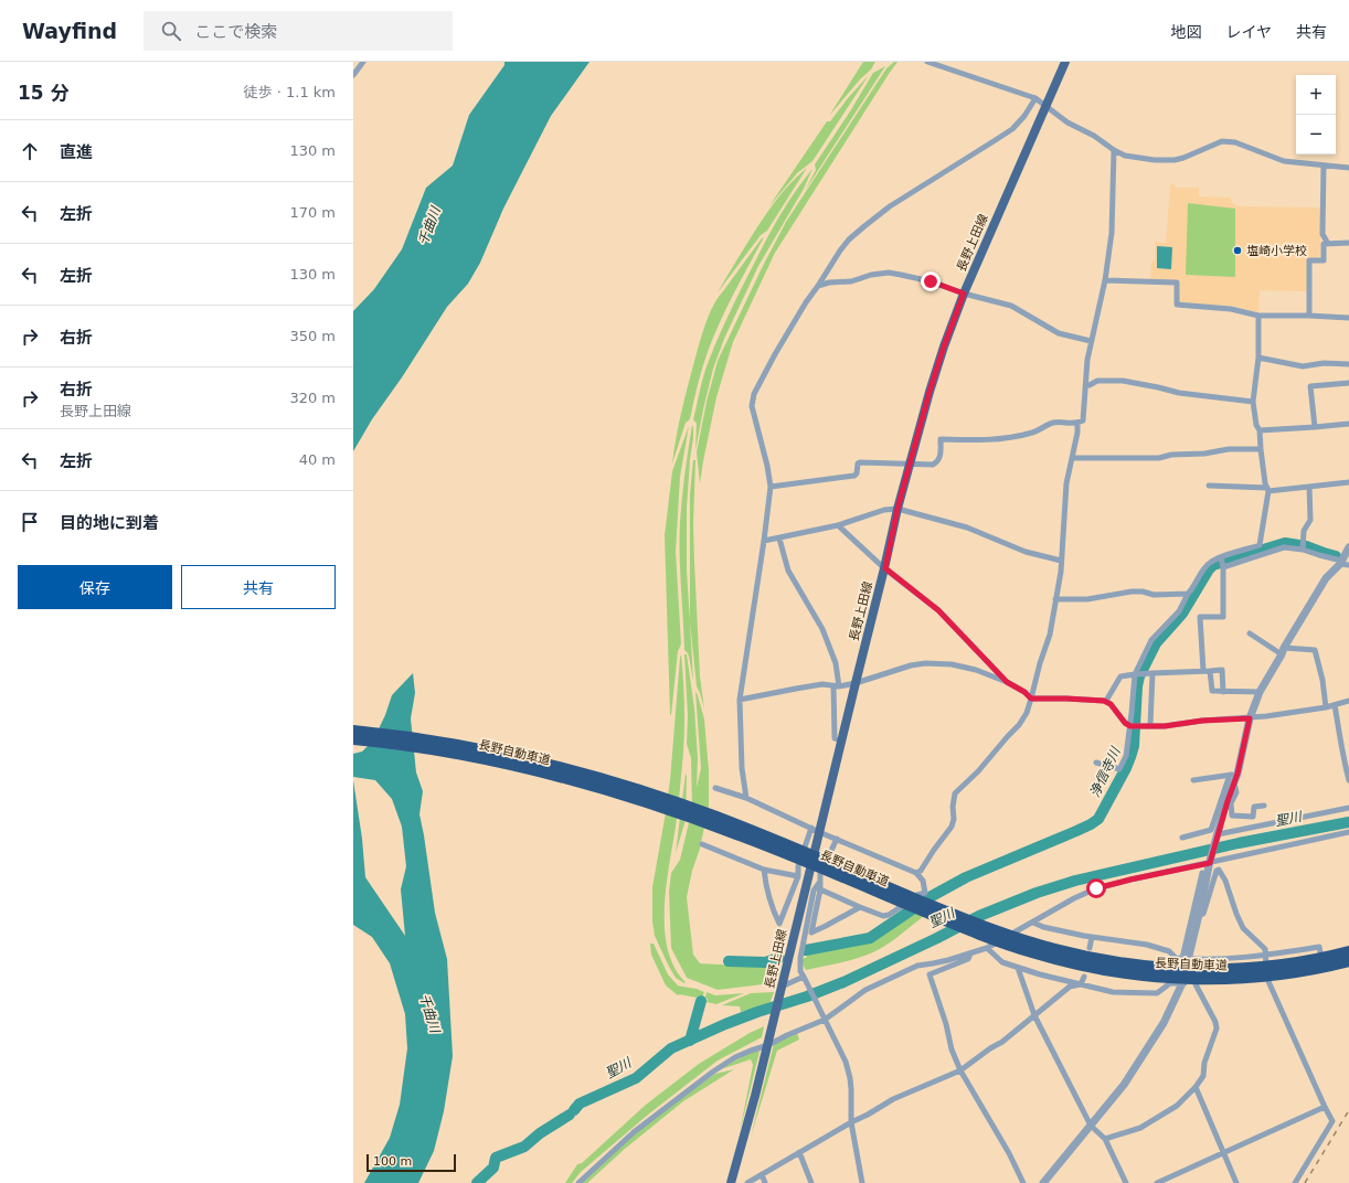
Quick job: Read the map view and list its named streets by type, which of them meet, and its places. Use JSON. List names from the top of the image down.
{
  "streets": {
    "highway": ["長野自動車道"],
    "main road": ["長野上田線"]
  },
  "water": ["千曲川", "浄信寺川", "聖川"],
  "places": ["塩崎小学校"],
  "scale_bar": "100 m",
  "page": {
    "header": "Wayfind",
    "search": "ここで検索",
    "nav": ["地図", "レイヤ", "共有"],
    "heading": ["15 分", "徒歩 · 1.1 km"],
    "map_buttons": ["+", "−"],
    "list": [
      ["直進", "130 m"],
      ["左折", "170 m"],
      ["左折", "130 m"],
      ["右折", "350 m"],
      ["右折", "長野上田線", "320 m"],
      ["左折", "40 m"],
      "目的地に到着"
    ],
    "buttons": ["保存", "共有"],
    "scale": "100 m"
  }
}
